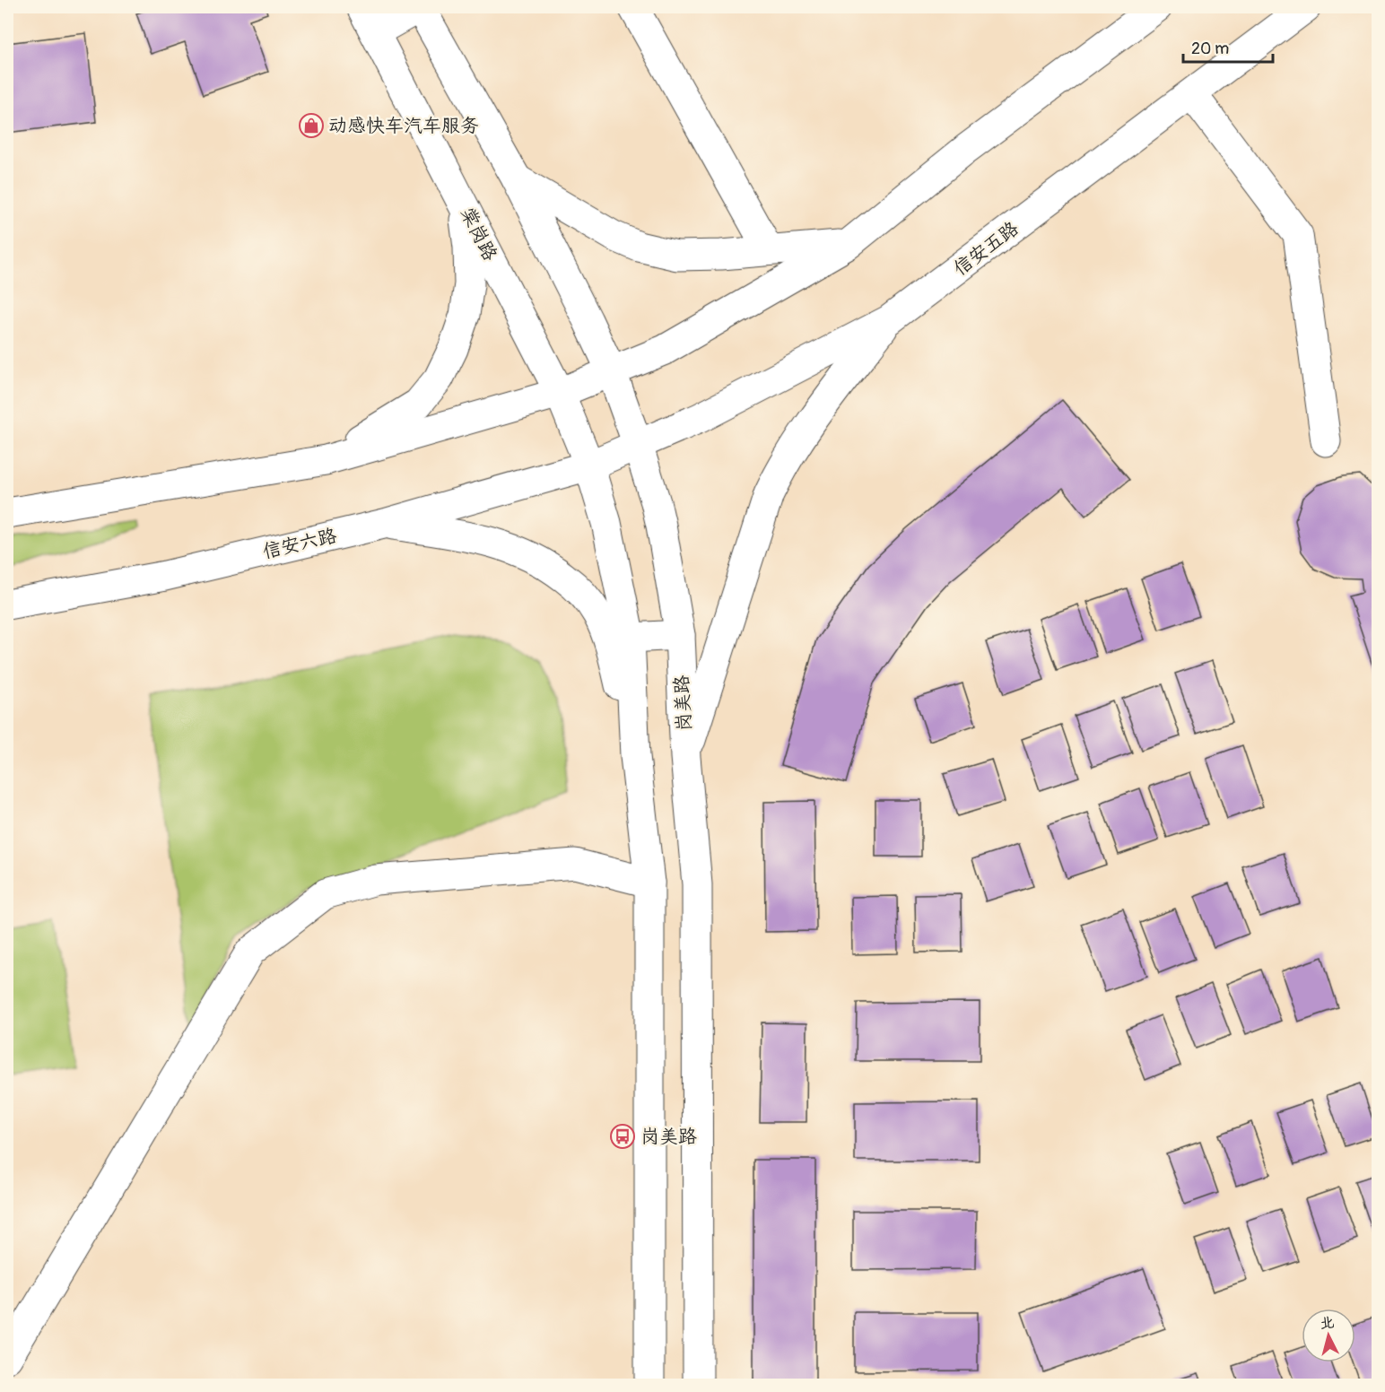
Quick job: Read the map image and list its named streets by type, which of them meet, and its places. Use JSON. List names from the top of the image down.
{
  "streets": {
    "main road": [
      "棠岗路",
      "信安五路",
      "信安六路",
      "岗美路"
    ]
  },
  "crossings": [
    ["棠岗路", "信安五路"],
    ["棠岗路", "信安六路"],
    ["信安五路", "信安六路"],
    ["信安五路", "岗美路"]
  ],
  "places": {
    "shop": ["动感快车汽车服务"],
    "bus stop": ["岗美路"]
  },
  "scale_bar": "20 m",
  "north": "top"
}
